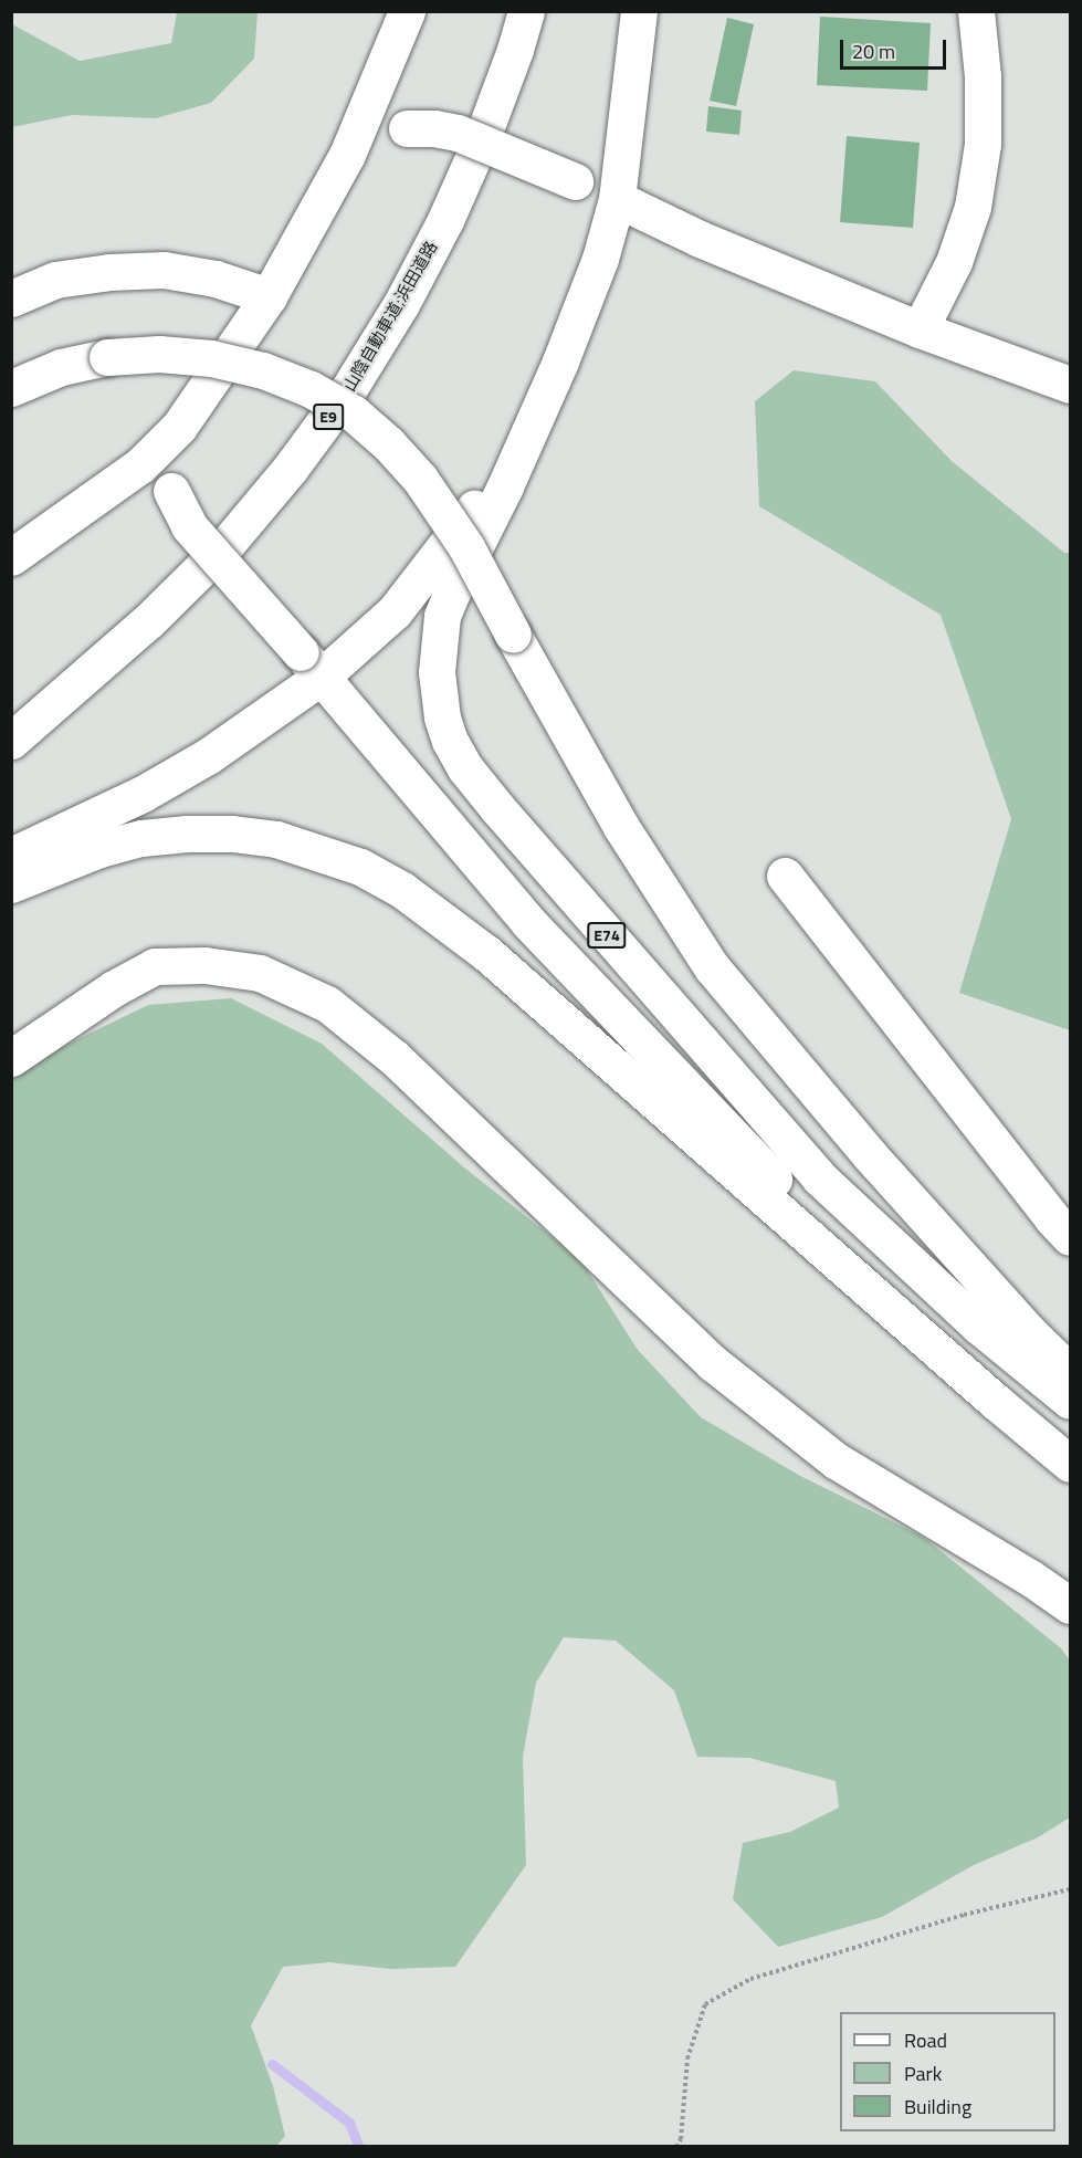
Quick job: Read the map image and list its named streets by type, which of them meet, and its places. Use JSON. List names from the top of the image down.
{
  "streets": {
    "main road": ["山陰自動車道;浜田道路", "E9", "E74"]
  },
  "legend": ["Road", "Park", "Building"],
  "scale_bar": "20 m"
}
